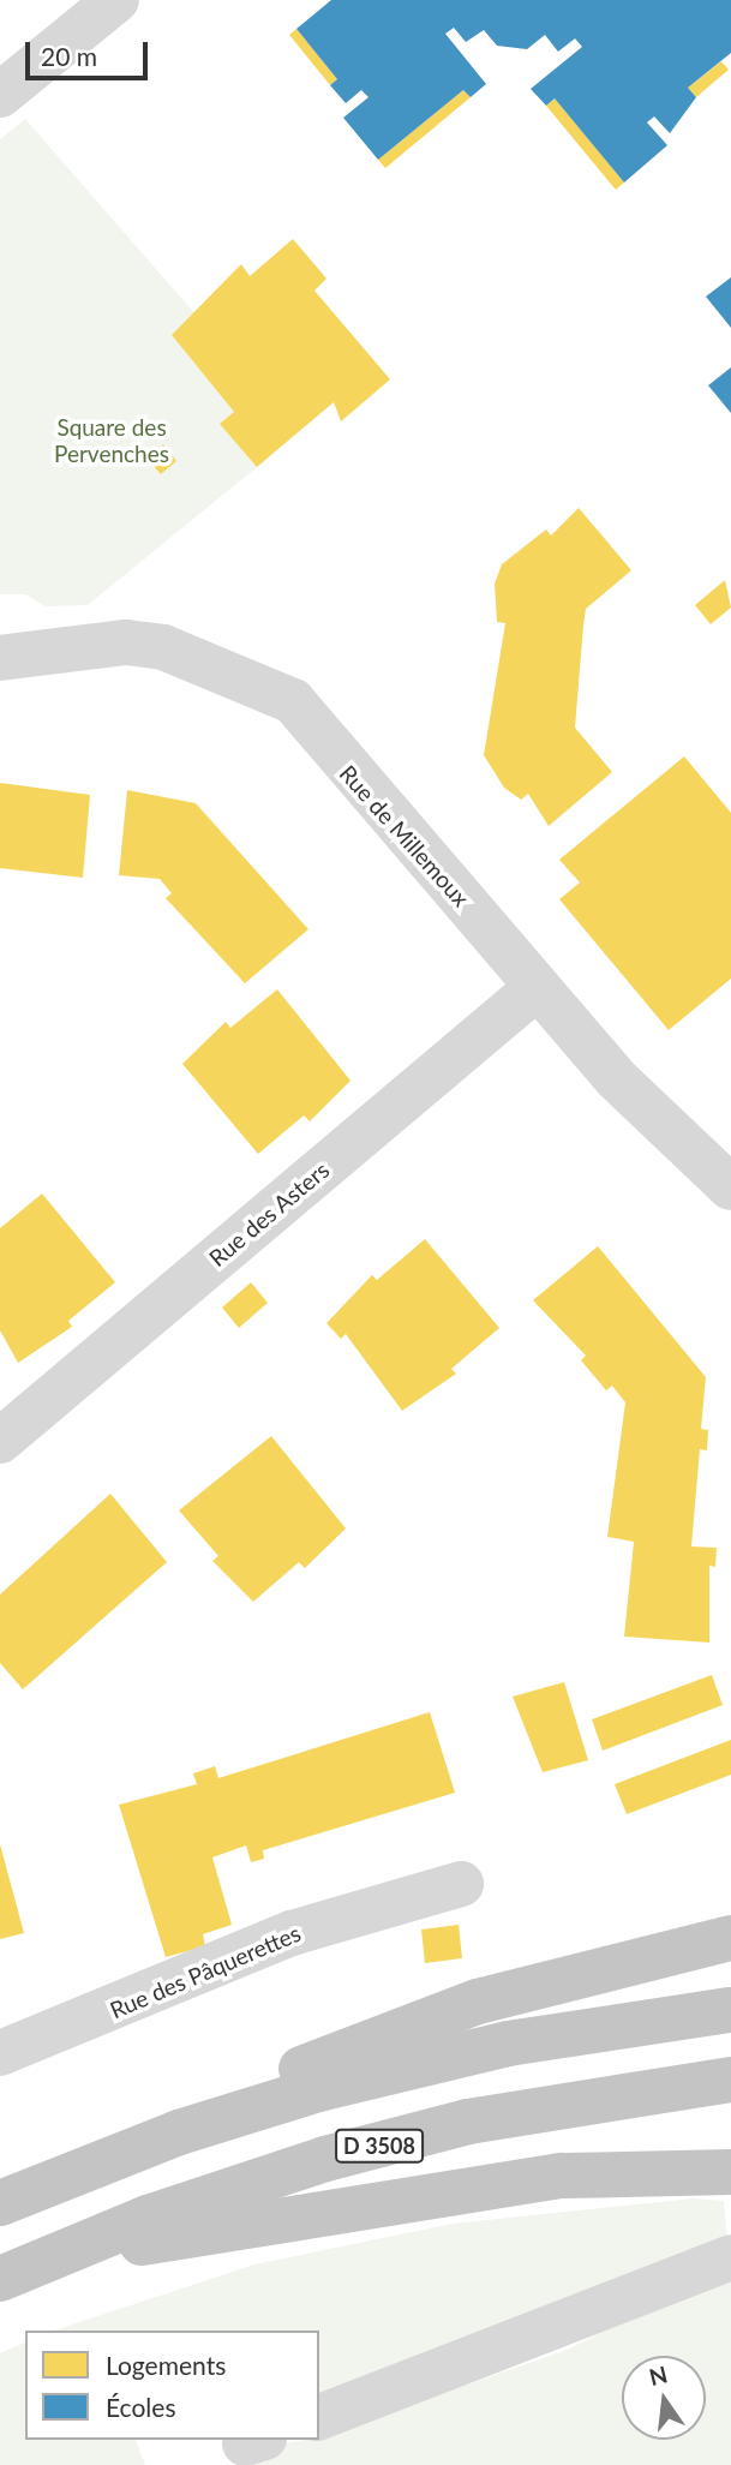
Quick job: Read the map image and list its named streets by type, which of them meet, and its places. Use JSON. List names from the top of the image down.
{
  "streets": {
    "highway": ["D 3508"],
    "street": ["Rue de Millemoux", "Rue des Asters", "Rue des Pâquerettes"]
  },
  "crossings": [
    ["Rue de Millemoux", "Rue des Asters"]
  ],
  "parks": ["Square des Pervenches"],
  "legend": ["Logements", "Écoles"],
  "scale_bar": "20 m",
  "north": "top"
}
